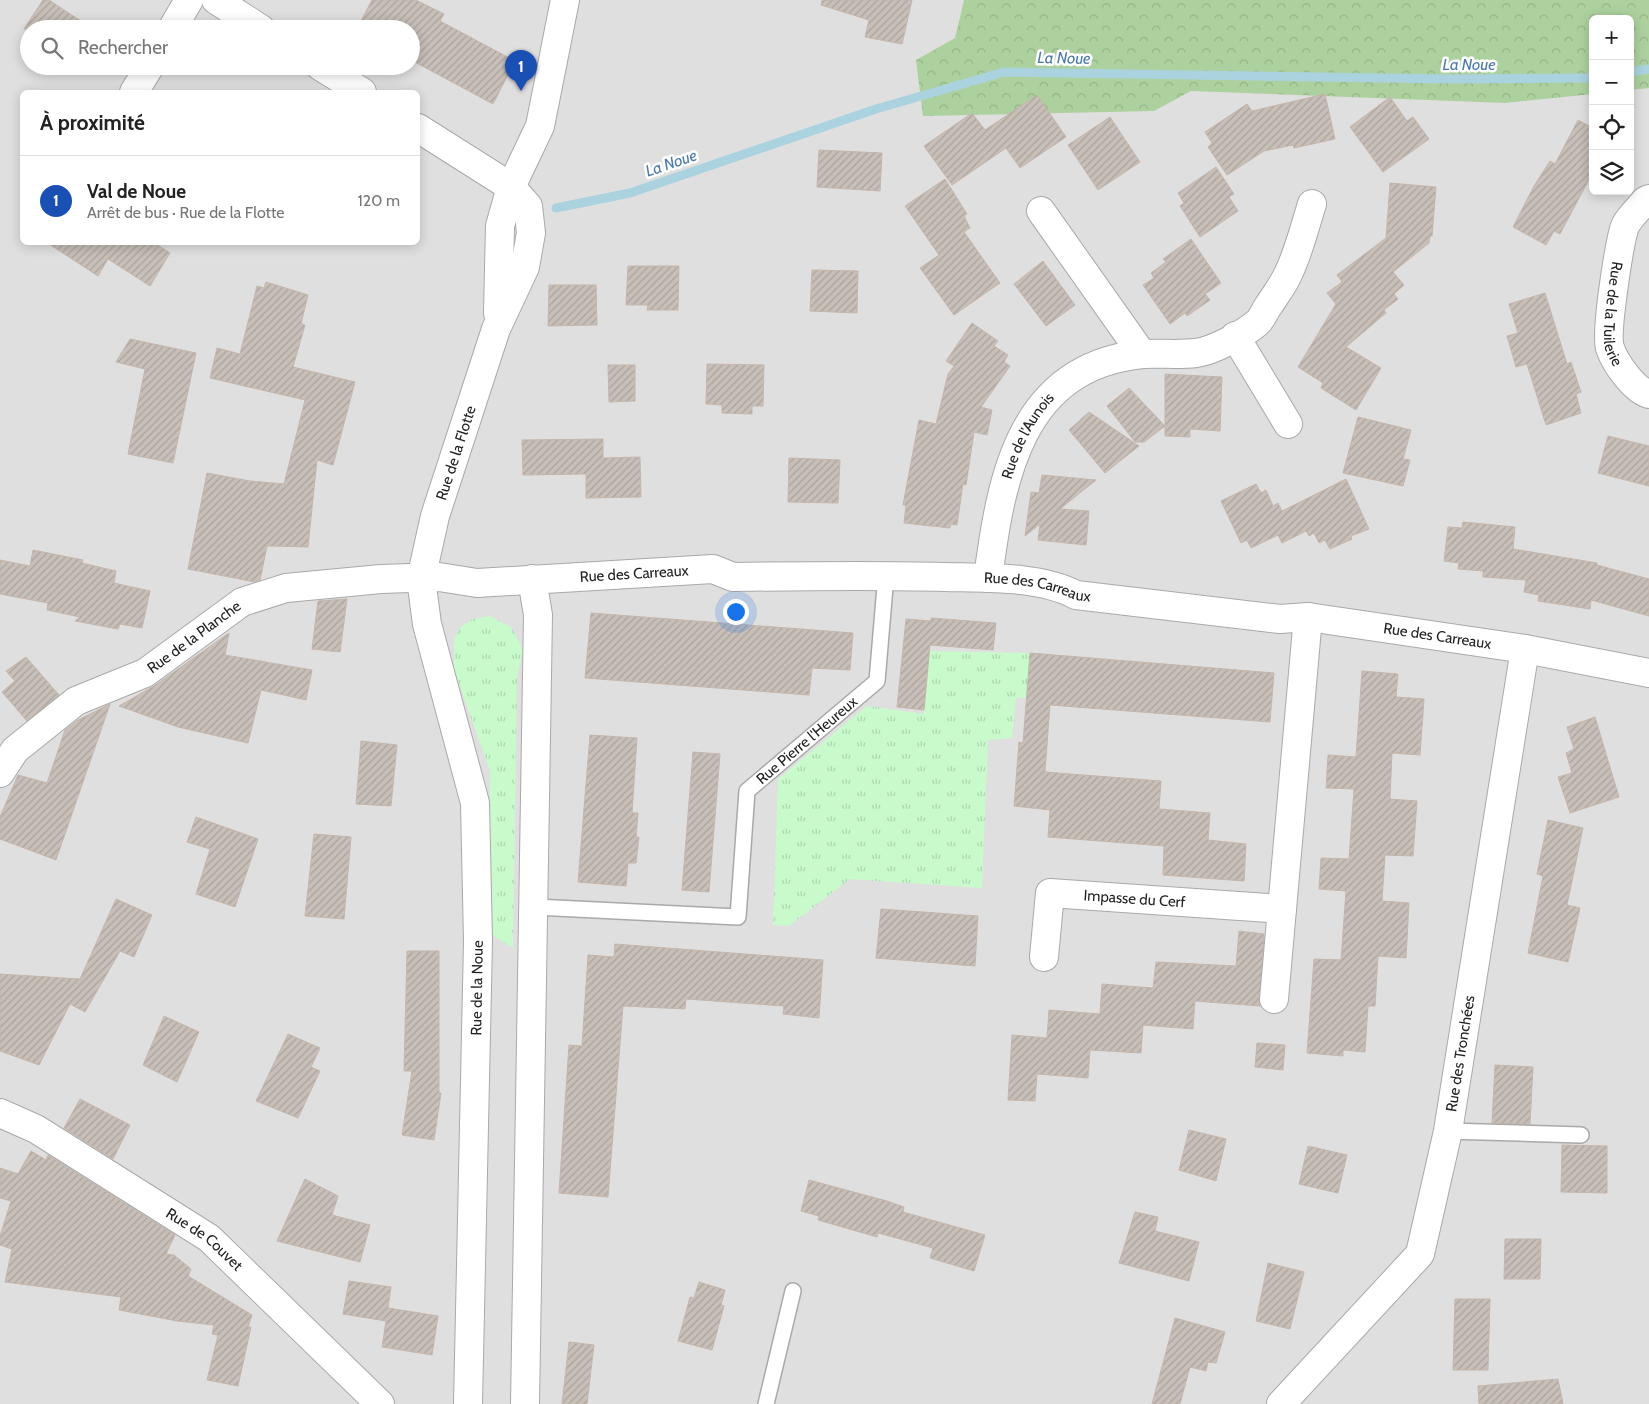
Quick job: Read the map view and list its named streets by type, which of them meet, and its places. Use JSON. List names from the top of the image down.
{
  "streets": {
    "street": [
      "Rue de la Tuilerie",
      "Rue de l'Aunois",
      "Rue de la Flotte",
      "Rue des Carreaux",
      "Rue de la Planche",
      "Impasse du Cerf",
      "Rue de la Noue",
      "Rue des Tronchées",
      "Rue de Couvet"
    ],
    "lane": ["Rue Pierre l'Heureux"]
  },
  "crossings": [
    ["Rue de l'Aunois", "Rue des Carreaux"],
    ["Rue de la Flotte", "Rue des Carreaux"],
    ["Rue de la Flotte", "Rue de la Planche"],
    ["Rue de la Flotte", "Rue de la Noue"],
    ["Rue des Carreaux", "Rue de la Planche"],
    ["Rue des Carreaux", "Rue Pierre l'Heureux"],
    ["Rue des Carreaux", "Rue de la Noue"],
    ["Rue des Carreaux", "Rue des Tronchées"],
    ["Rue de la Planche", "Rue de la Noue"]
  ],
  "water": ["La Noue"],
  "page": {
    "map_buttons": ["+", "−"],
    "search": "Rechercher",
    "pins": "1",
    "heading": "À proximité",
    "list": [
      {
        "mark": "1",
        "name": "Val de Noue",
        "note": "Arrêt de bus · Rue de la Flotte",
        "value": "120 m"
      }
    ]
  }
}
